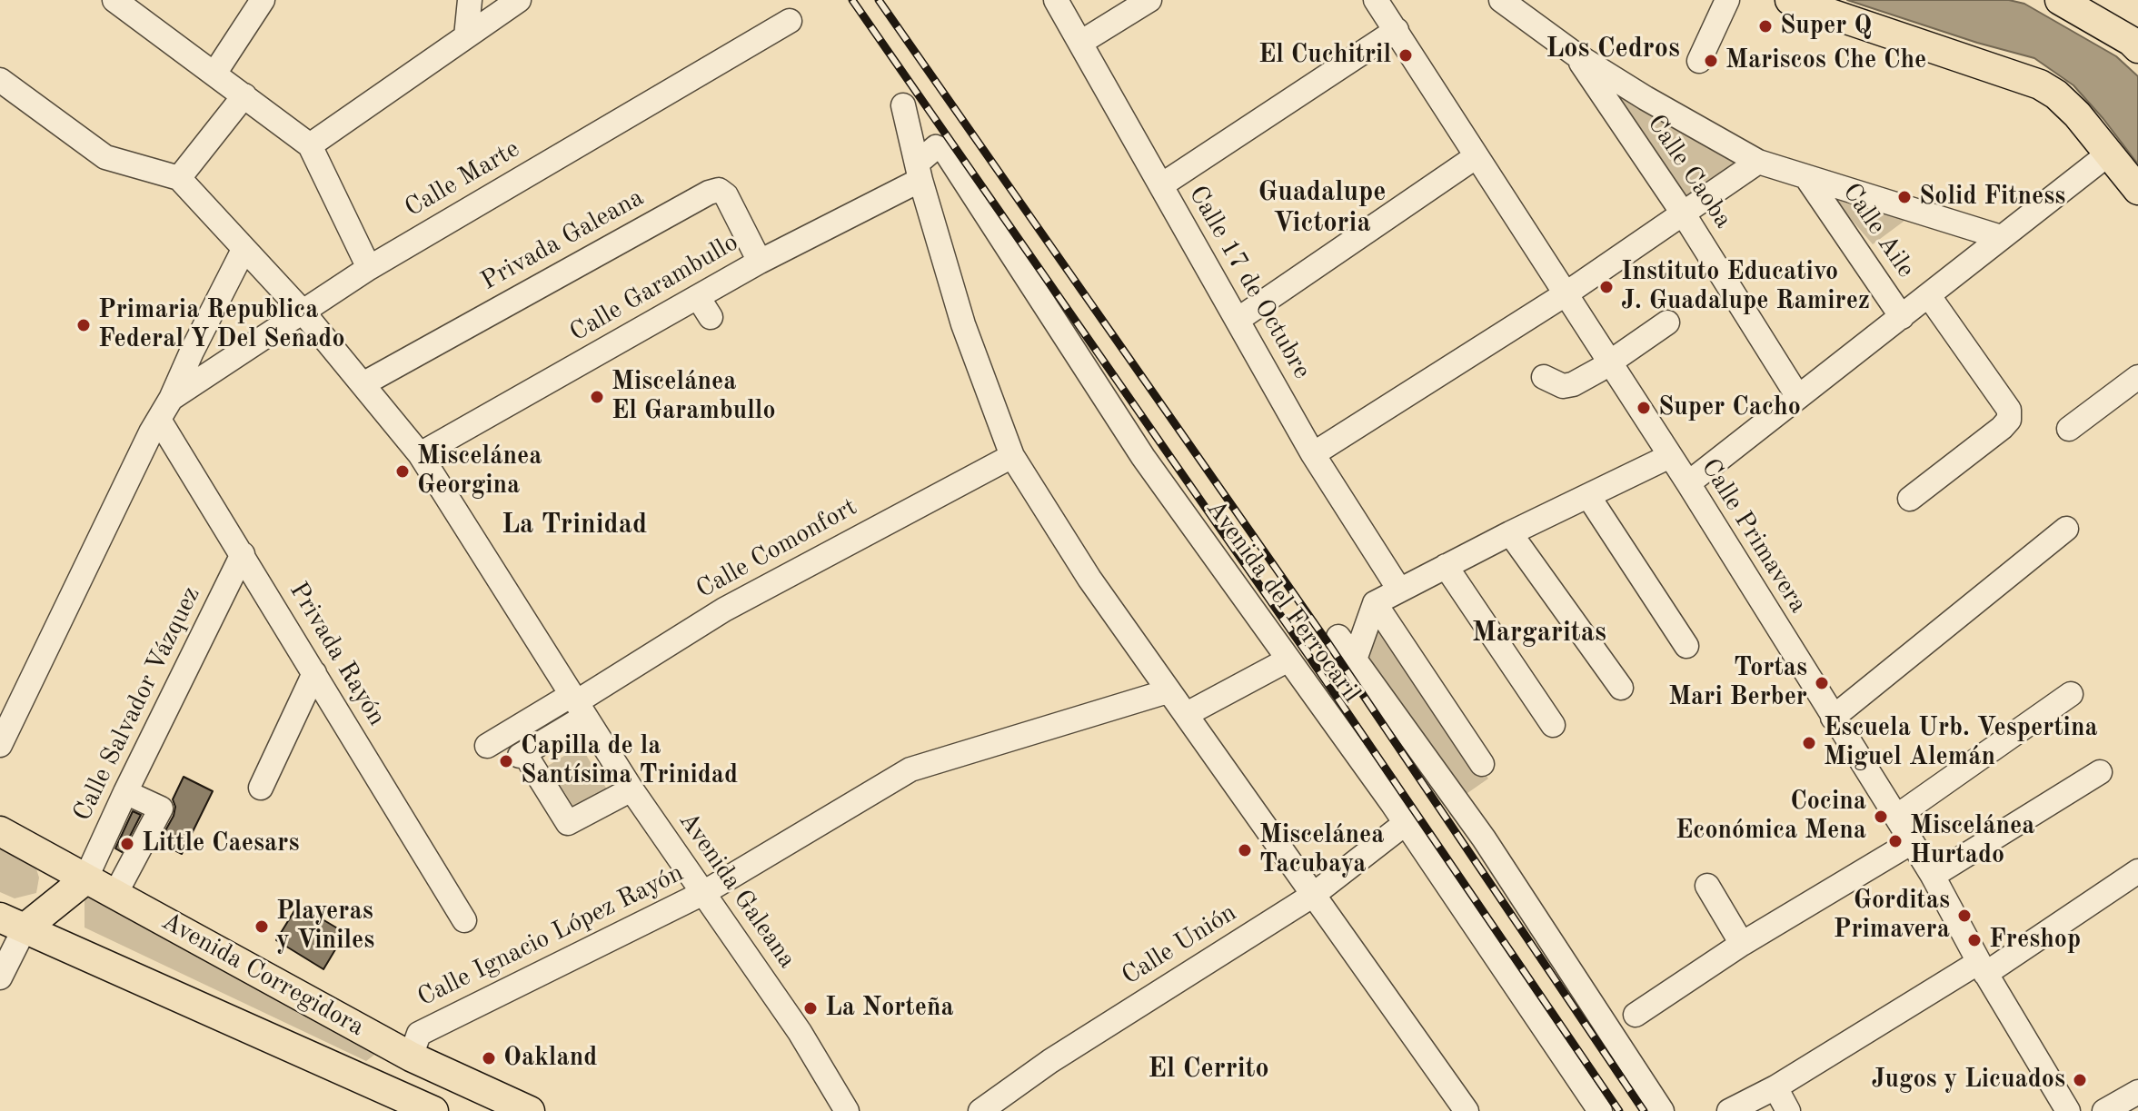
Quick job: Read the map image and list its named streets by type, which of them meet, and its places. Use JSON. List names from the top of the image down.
{
  "streets": {
    "main road": ["Avenida Corregidora"],
    "street": [
      "Calle Caoba",
      "Calle Marte",
      "Calle Aile",
      "Privada Galeana",
      "Calle 17 de Octubre",
      "Calle Garambullo",
      "Calle Primavera",
      "Calle Comonfort",
      "Avenida del Ferrocaril",
      "Privada Rayón",
      "Calle Salvador Vázquez",
      "Avenida Galeana",
      "Calle Ignacio López Rayón",
      "Calle Unión"
    ]
  },
  "crossings": [
    ["Calle Marte", "Privada Rayón"],
    ["Calle Marte", "Avenida Galeana"],
    ["Privada Galeana", "Calle Garambullo"],
    ["Privada Galeana", "Avenida Galeana"],
    ["Calle Garambullo", "Avenida del Ferrocaril"],
    ["Calle Garambullo", "Avenida Galeana"],
    ["Calle Comonfort", "Avenida Galeana"],
    ["Avenida del Ferrocaril", "Calle Unión"],
    ["Privada Rayón", "Calle Salvador Vázquez"],
    ["Calle Salvador Vázquez", "Avenida Corregidora"],
    ["Avenida Galeana", "Calle Ignacio López Rayón"],
    ["Calle Ignacio López Rayón", "Avenida Corregidora"]
  ],
  "districts": [
    "Los Cedros",
    "Guadalupe Victoria",
    "La Trinidad",
    "Margaritas",
    "El Cerrito"
  ],
  "places": [
    "Super Q",
    "El Cuchitril",
    "Mariscos Che Che",
    "Solid Fitness",
    "Instituto Educativo J. Guadalupe Ramirez",
    "Primaria Republica Federal Y Del Senado",
    "Miscelánea El Garambullo",
    "Super Cacho",
    "Miscelánea Georgina",
    "Tortas Mari Berber",
    "Escuela Urb. Vespertina Miguel Alemán",
    "Capilla de la Santísima Trinidad",
    "Cocina Económica Mena",
    "Miscelánea Hurtado",
    "Little Caesars",
    "Miscelánea Tacubaya",
    "Gorditas Primavera",
    "Playeras y Viniles",
    "Freshop",
    "La Norteña",
    "Oakland",
    "Jugos y Licuados"
  ]
}
